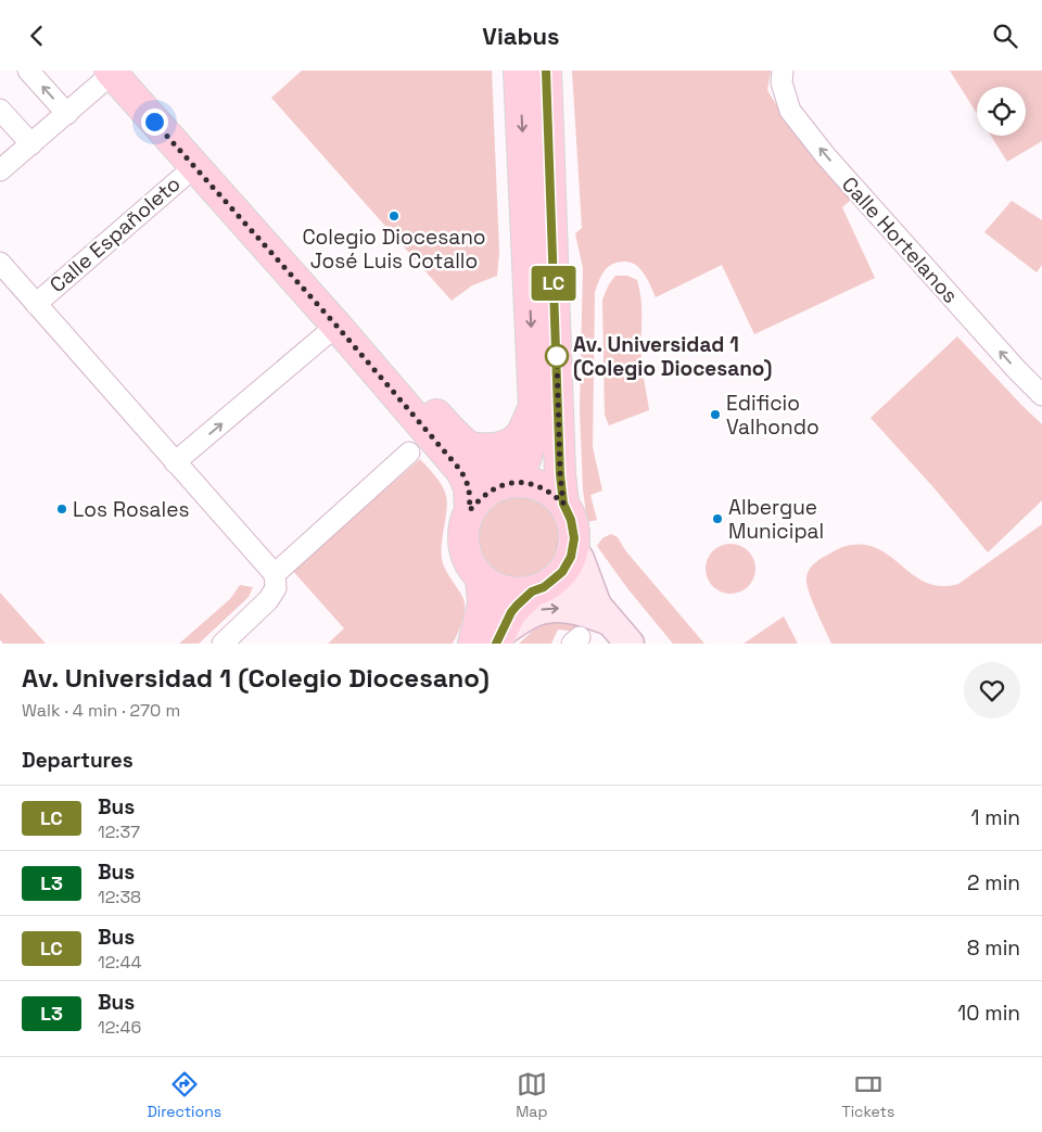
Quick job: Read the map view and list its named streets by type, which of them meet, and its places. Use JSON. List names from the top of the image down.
{
  "streets": {
    "street": ["Calle Españoleto", "Calle Hortelanos"]
  },
  "one_way": ["Calle Hortelanos"],
  "places": [
    "Colegio Diocesano José Luis Cotallo",
    "Av. Universidad 1 (Colegio Diocesano)",
    "Edificio Valhondo",
    "Los Rosales",
    "Albergue Municipal"
  ],
  "lines": ["bus line LC"],
  "page": {
    "header": "Viabus",
    "on_map": "LC",
    "heading": [
      ["Av. Universidad 1 (Colegio Diocesano)", "Walk · 4 min · 270 m"],
      "Departures"
    ],
    "list": [
      {
        "mark": "LC",
        "name": "Bus",
        "note": "12:37",
        "value": "1 min"
      },
      {
        "mark": "L3",
        "name": "Bus",
        "note": "12:38",
        "value": "2 min"
      },
      {
        "mark": "LC",
        "name": "Bus",
        "note": "12:44",
        "value": "8 min"
      },
      {
        "mark": "L3",
        "name": "Bus",
        "note": "12:46",
        "value": "10 min"
      }
    ],
    "tabs": ["Directions", "Map", "Tickets"]
  }
}
